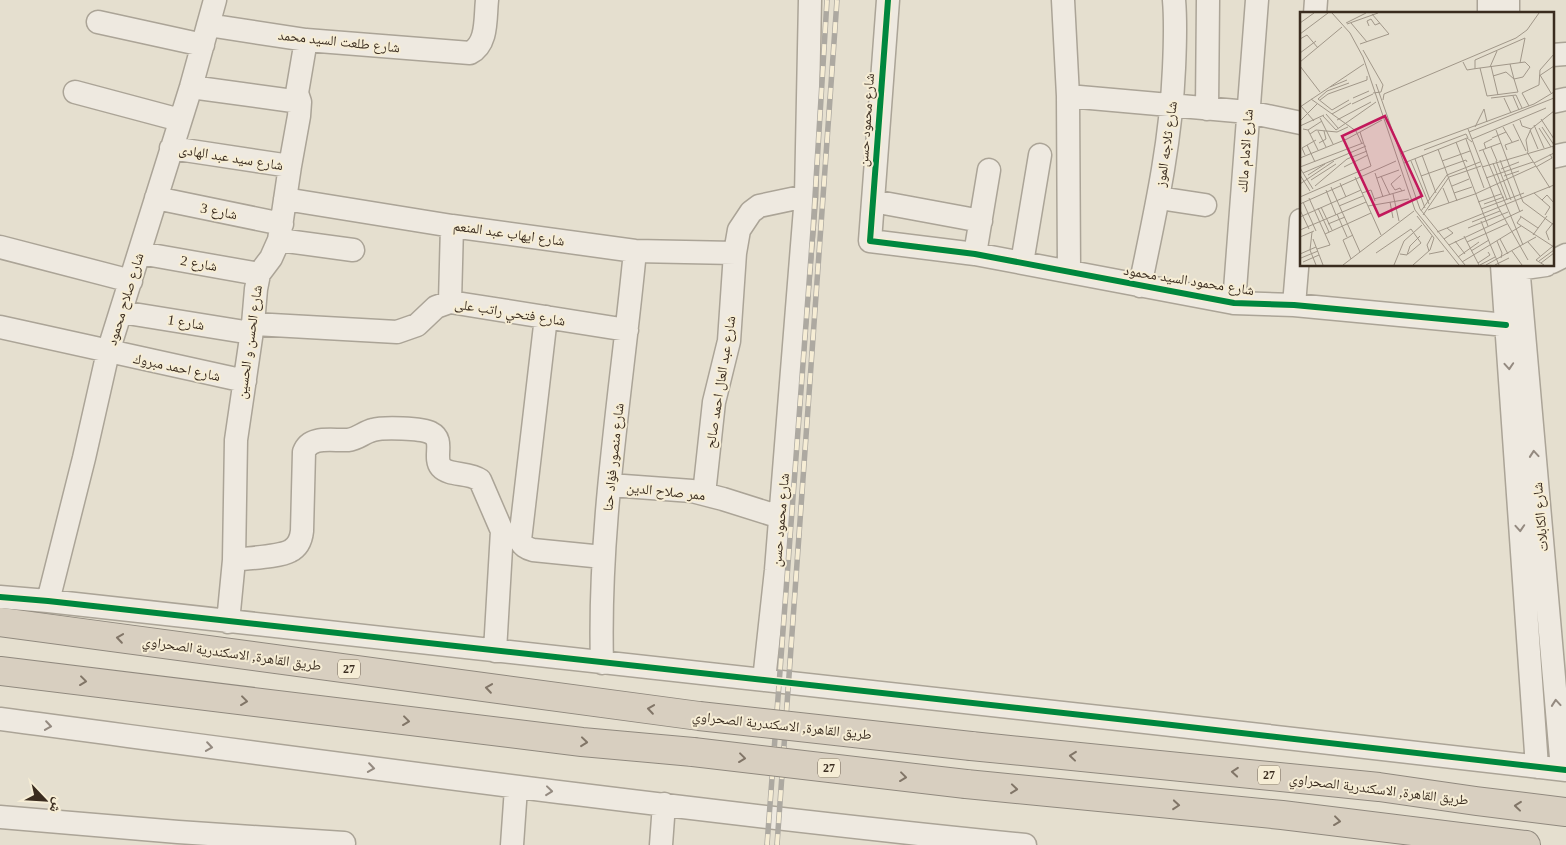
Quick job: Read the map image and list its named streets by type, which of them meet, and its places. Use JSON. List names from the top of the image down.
{
  "streets": {
    "highway": ["طريق القاهرة, الاسكندرية الصحراوي", "27"],
    "street": [
      "شارع طلعت السيد محمد",
      "شارع محمود حسن",
      "شارع ثلاجه الموز",
      "شارع الامام مالك",
      "شارع سيد عبد الهادى",
      "شارع 3",
      "شارع ايهاب عبد المنعم",
      "شارع 2",
      "شارع محمود السيد محمود",
      "شارع صلاح محمود",
      "شارع فتحي راتب على",
      "شارع 1",
      "شارع الحسن و الحسين",
      "شارع احمد مبروك",
      "شارع عبد العال احمد صالح",
      "شارع منصور فؤاد حنا",
      "ممر صلاح الدين",
      "شارع الكابلات"
    ]
  },
  "crossings": [
    ["شارع طلعت السيد محمد", "شارع صلاح محمود"],
    ["شارع طلعت السيد محمد", "شارع الحسن و الحسين"],
    ["شارع محمود حسن", "شارع محمود السيد محمود"],
    ["شارع محمود حسن", "شارع عبد العال احمد صالح"],
    ["شارع محمود حسن", "ممر صلاح الدين"],
    ["شارع ثلاجه الموز", "شارع محمود السيد محمود"],
    ["شارع الامام مالك", "شارع محمود السيد محمود"],
    ["شارع سيد عبد الهادى", "شارع صلاح محمود"],
    ["شارع سيد عبد الهادى", "شارع الحسن و الحسين"],
    ["شارع 3", "شارع صلاح محمود"],
    ["شارع 3", "شارع الحسن و الحسين"],
    ["شارع ايهاب عبد المنعم", "شارع الحسن و الحسين"],
    ["شارع ايهاب عبد المنعم", "شارع عبد العال احمد صالح"],
    ["شارع ايهاب عبد المنعم", "شارع منصور فؤاد حنا"],
    ["شارع 2", "شارع صلاح محمود"],
    ["شارع 2", "شارع الحسن و الحسين"],
    ["شارع محمود السيد محمود", "شارع الكابلات"],
    ["شارع صلاح محمود", "شارع 1"],
    ["شارع صلاح محمود", "شارع احمد مبروك"],
    ["شارع فتحي راتب على", "شارع 1"],
    ["شارع فتحي راتب على", "شارع الحسن و الحسين"],
    ["شارع فتحي راتب على", "شارع منصور فؤاد حنا"],
    ["شارع 1", "شارع الحسن و الحسين"],
    ["شارع الحسن و الحسين", "شارع احمد مبروك"],
    ["شارع عبد العال احمد صالح", "ممر صلاح الدين"],
    ["شارع منصور فؤاد حنا", "ممر صلاح الدين"]
  ],
  "north": "bottom right"
}
